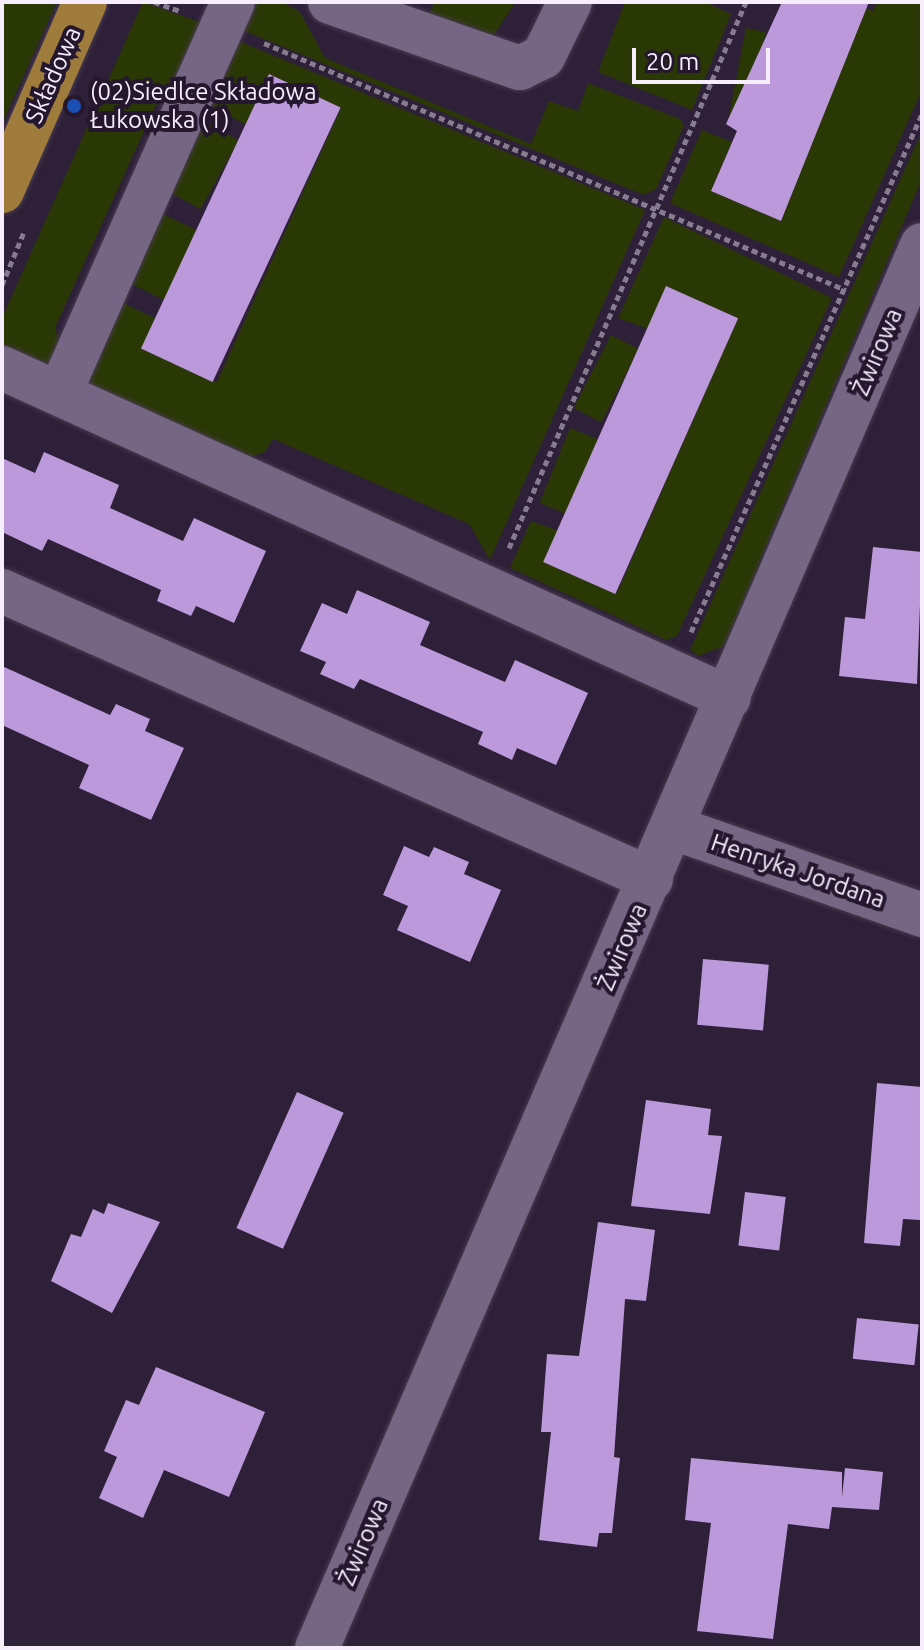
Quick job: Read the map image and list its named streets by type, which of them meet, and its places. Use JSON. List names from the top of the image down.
{
  "streets": {
    "main road": ["Składowa"],
    "street": ["Żwirowa", "Henryka Jordana"]
  },
  "crossings": [
    ["Żwirowa", "Henryka Jordana"]
  ],
  "places": ["(02)Siedlce Składowa Łukowska (1)"],
  "scale_bar": "20 m"
}
